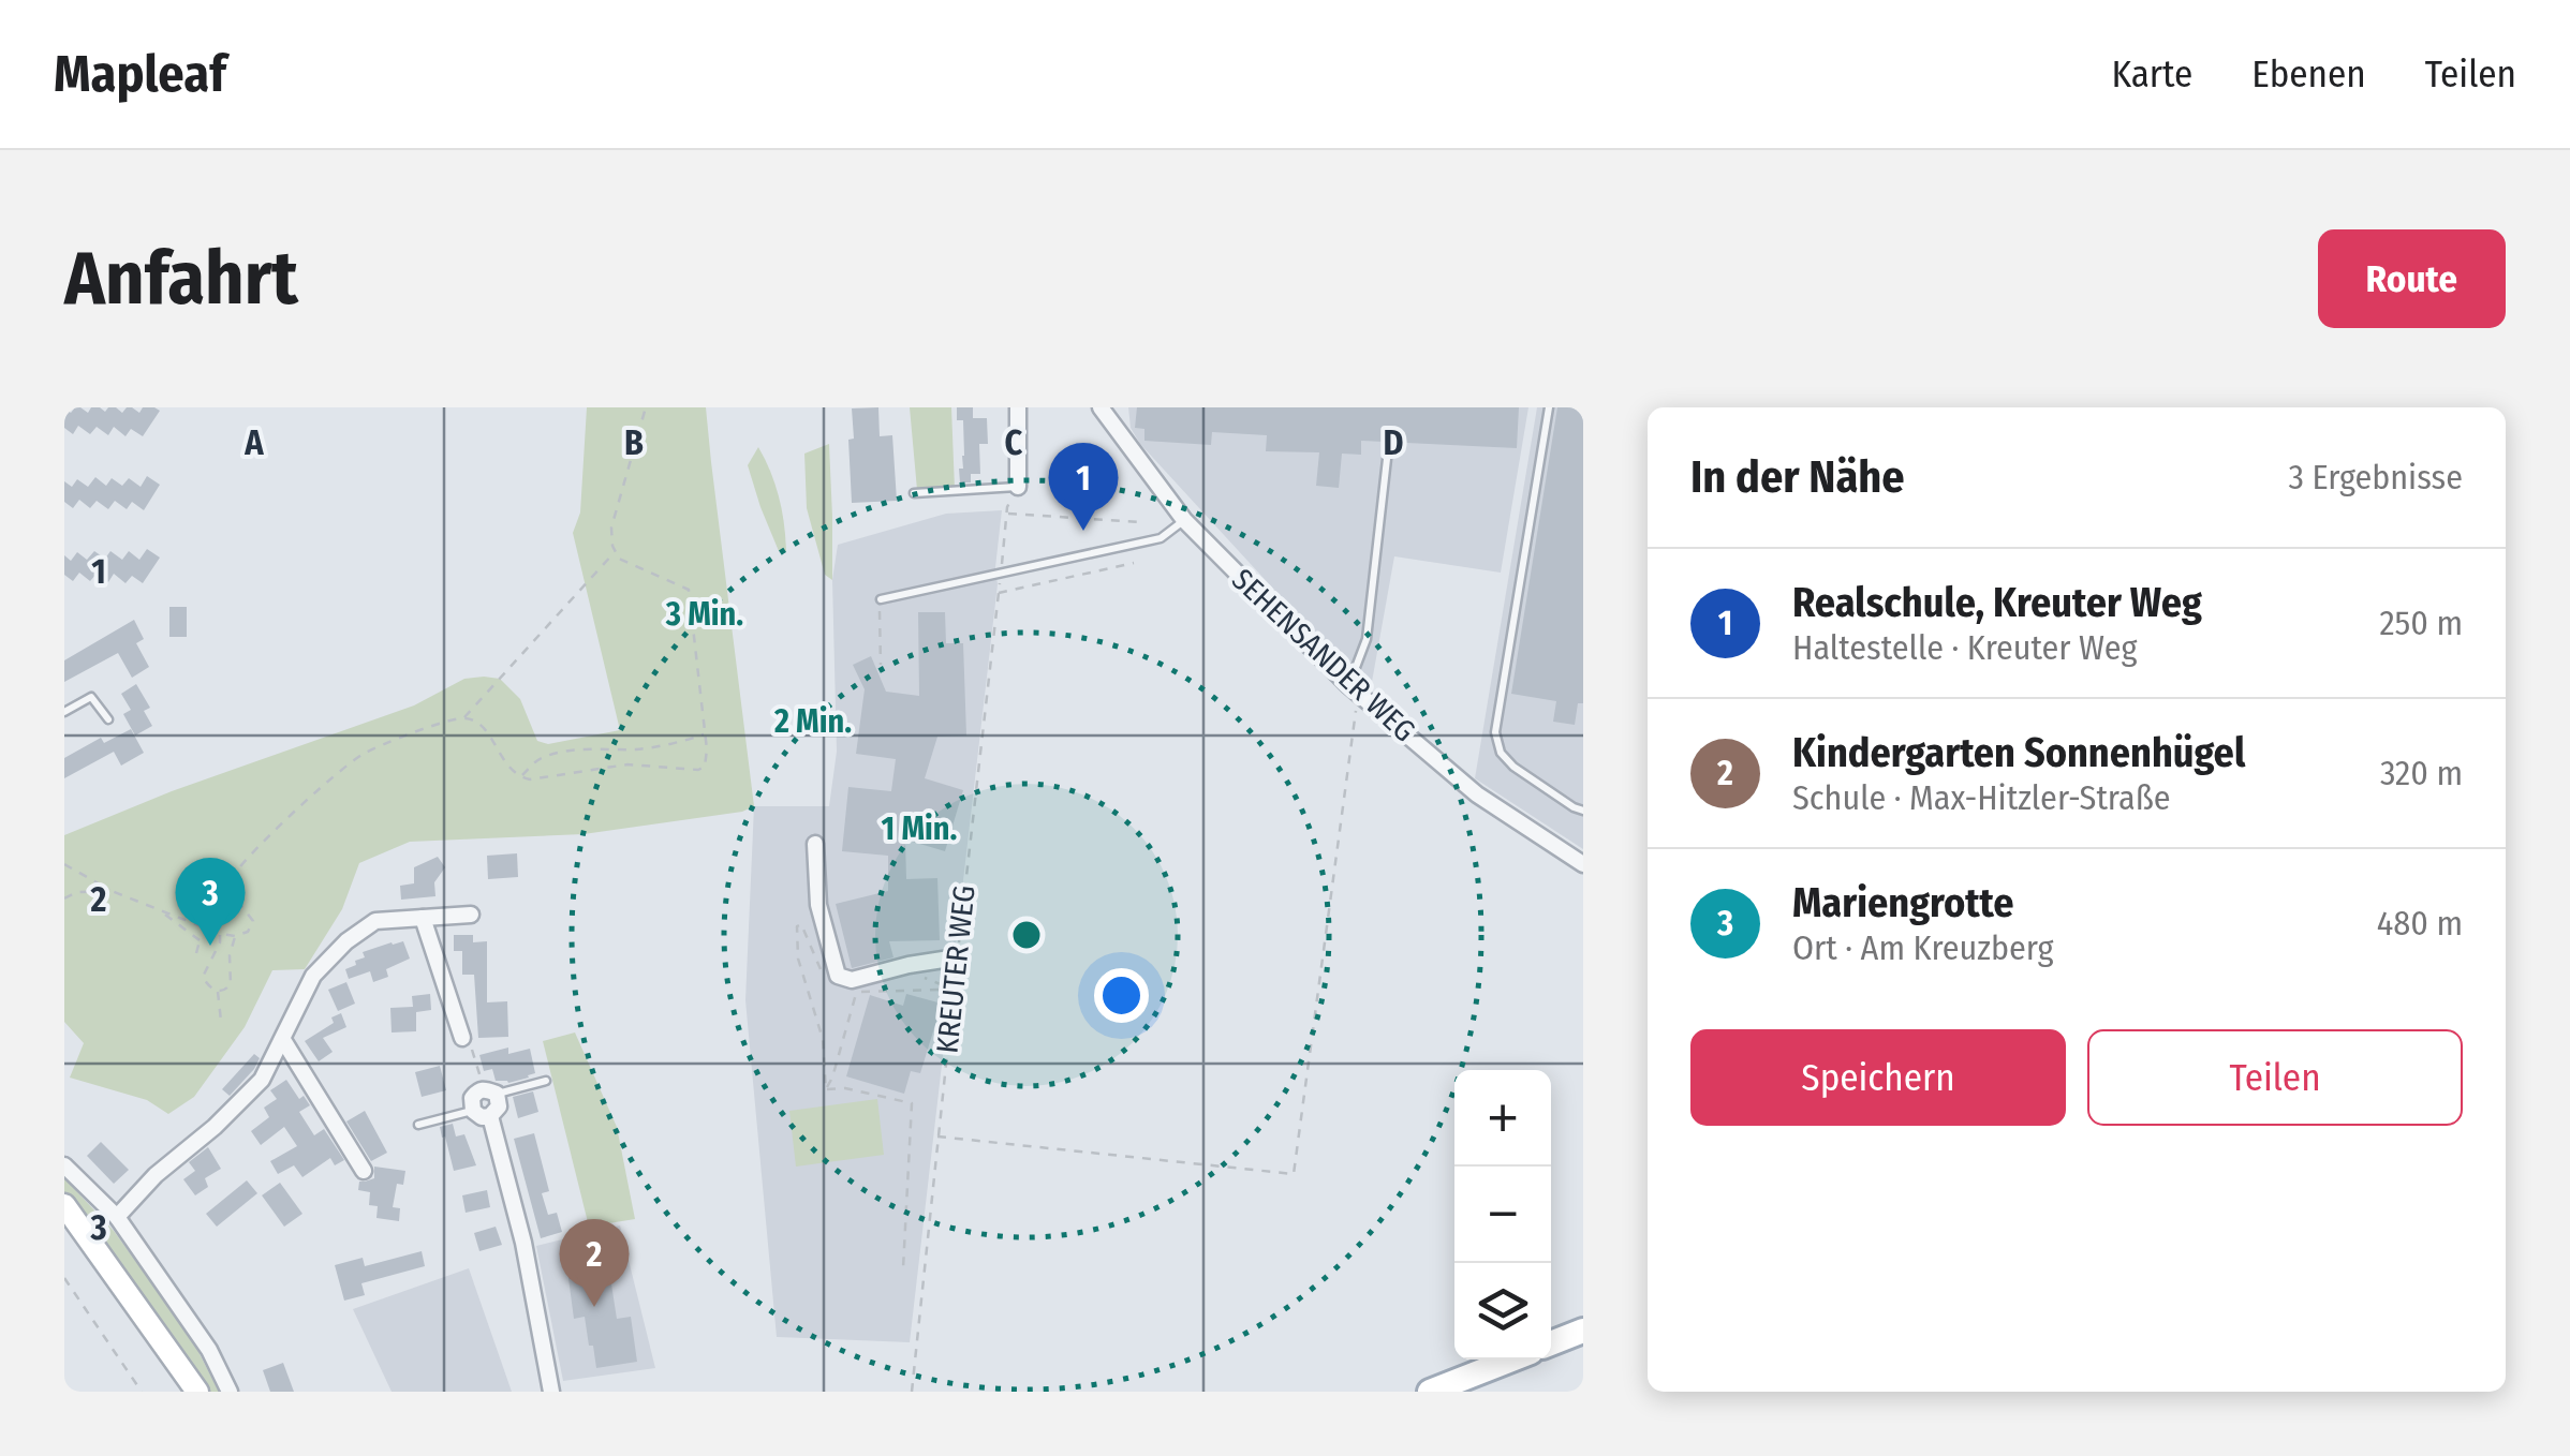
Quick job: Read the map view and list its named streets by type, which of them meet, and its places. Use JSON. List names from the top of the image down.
{
  "streets": {
    "street": ["SEHENSANDER WEG"],
    "path": ["KREUTER WEG"]
  },
  "page": {
    "header": "Mapleaf",
    "nav": ["Karte", "Ebenen", "Teilen"],
    "buttons": [
      "Route",
      ["Speichern", "Teilen"]
    ],
    "title": "Anfahrt",
    "heading": ["In der Nähe", "3 Ergebnisse"],
    "pins": ["1", "3", "2"],
    "list": [
      {
        "mark": "1",
        "name": "Realschule, Kreuter Weg",
        "note": "Haltestelle · Kreuter Weg",
        "value": "250 m"
      },
      {
        "mark": "2",
        "name": "Kindergarten Sonnenhügel",
        "note": "Schule · Max-Hitzler-Straße",
        "value": "320 m"
      },
      {
        "mark": "3",
        "name": "Mariengrotte",
        "note": "Ort · Am Kreuzberg",
        "value": "480 m"
      }
    ],
    "map_buttons": ["+", "−"]
  },
  "grid": {
    "columns": [
      "A",
      "B",
      "C",
      "D"
    ],
    "rows": ["1", "2", "3"]
  },
  "rings": ["3 Min.", "2 Min.", "1 Min."]
}
